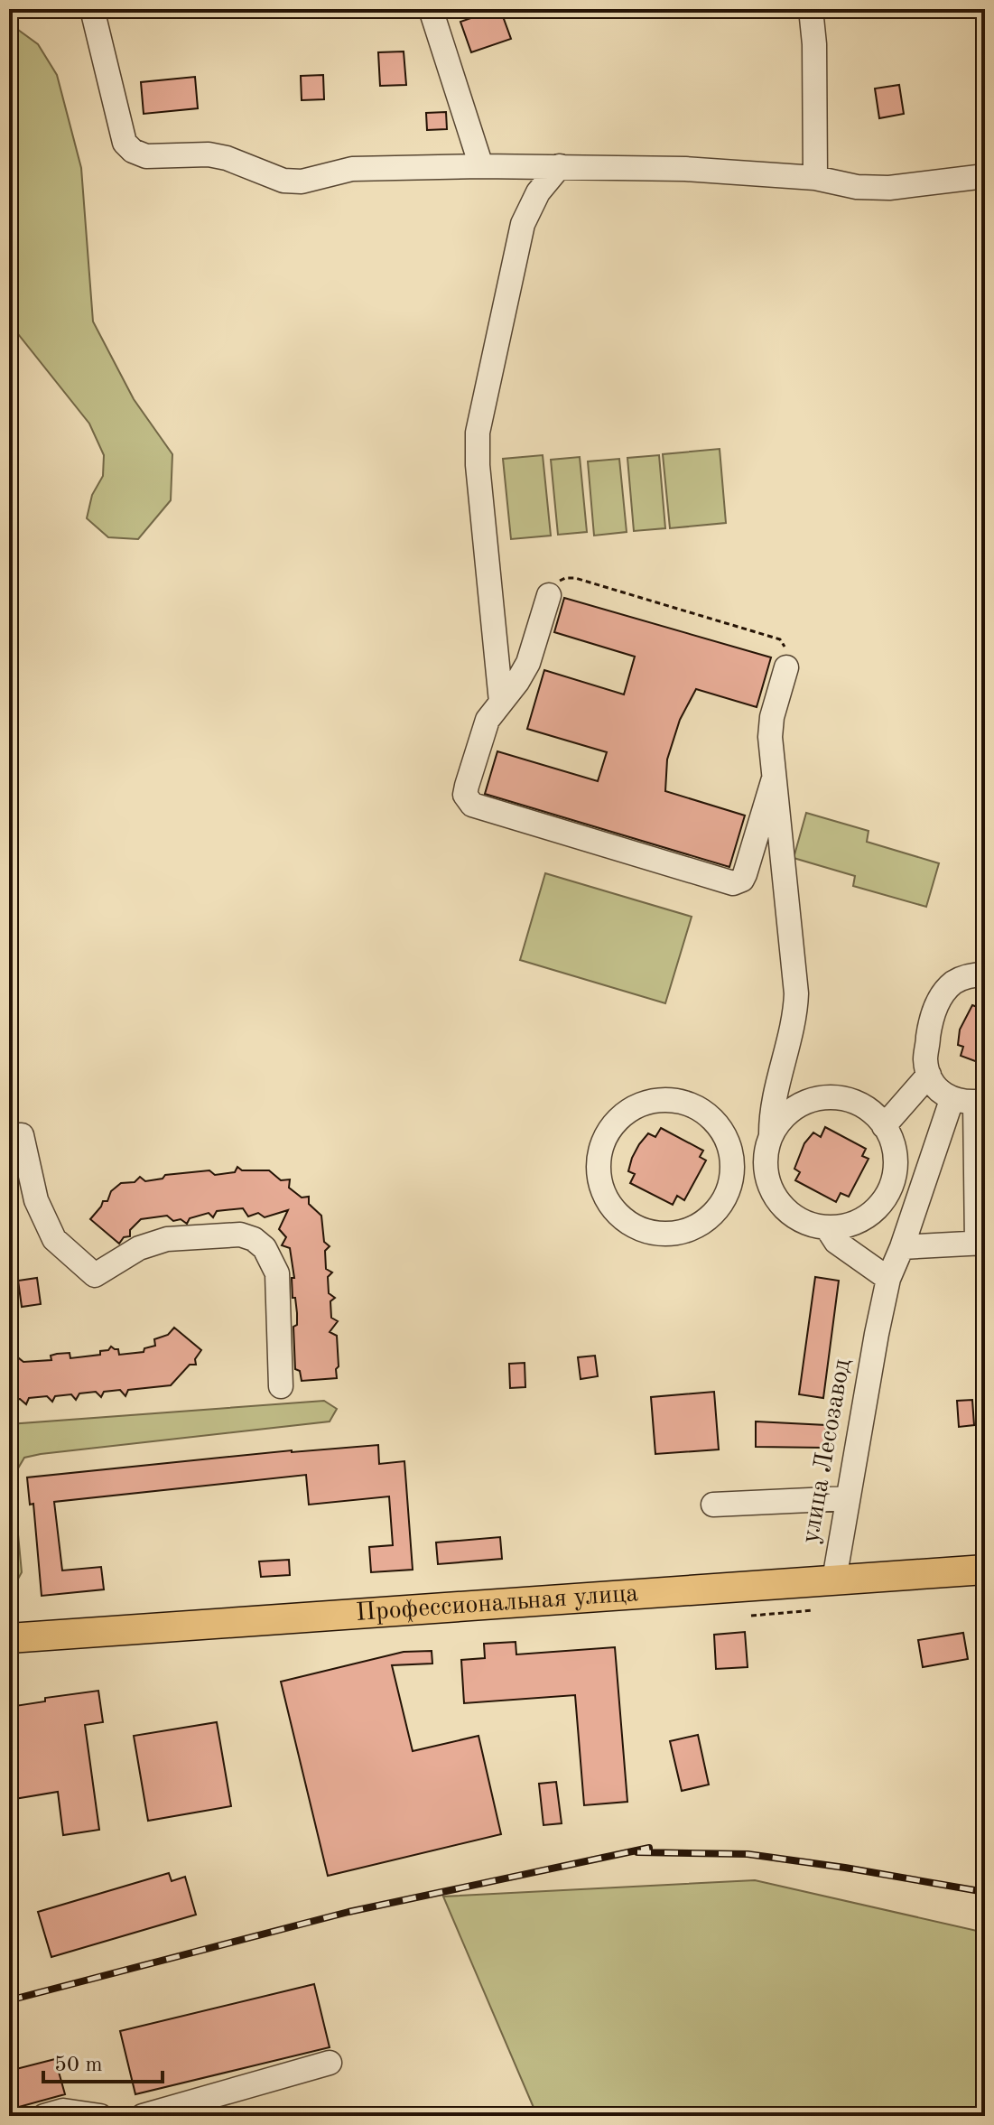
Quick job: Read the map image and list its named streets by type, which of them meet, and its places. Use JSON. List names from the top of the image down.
{
  "streets": {
    "main road": ["Профессиональная улица"],
    "street": ["улица Лесозавод"]
  },
  "crossings": [
    ["улица Лесозавод", "Профессиональная улица"]
  ],
  "scale_bar": "50 m"
}
